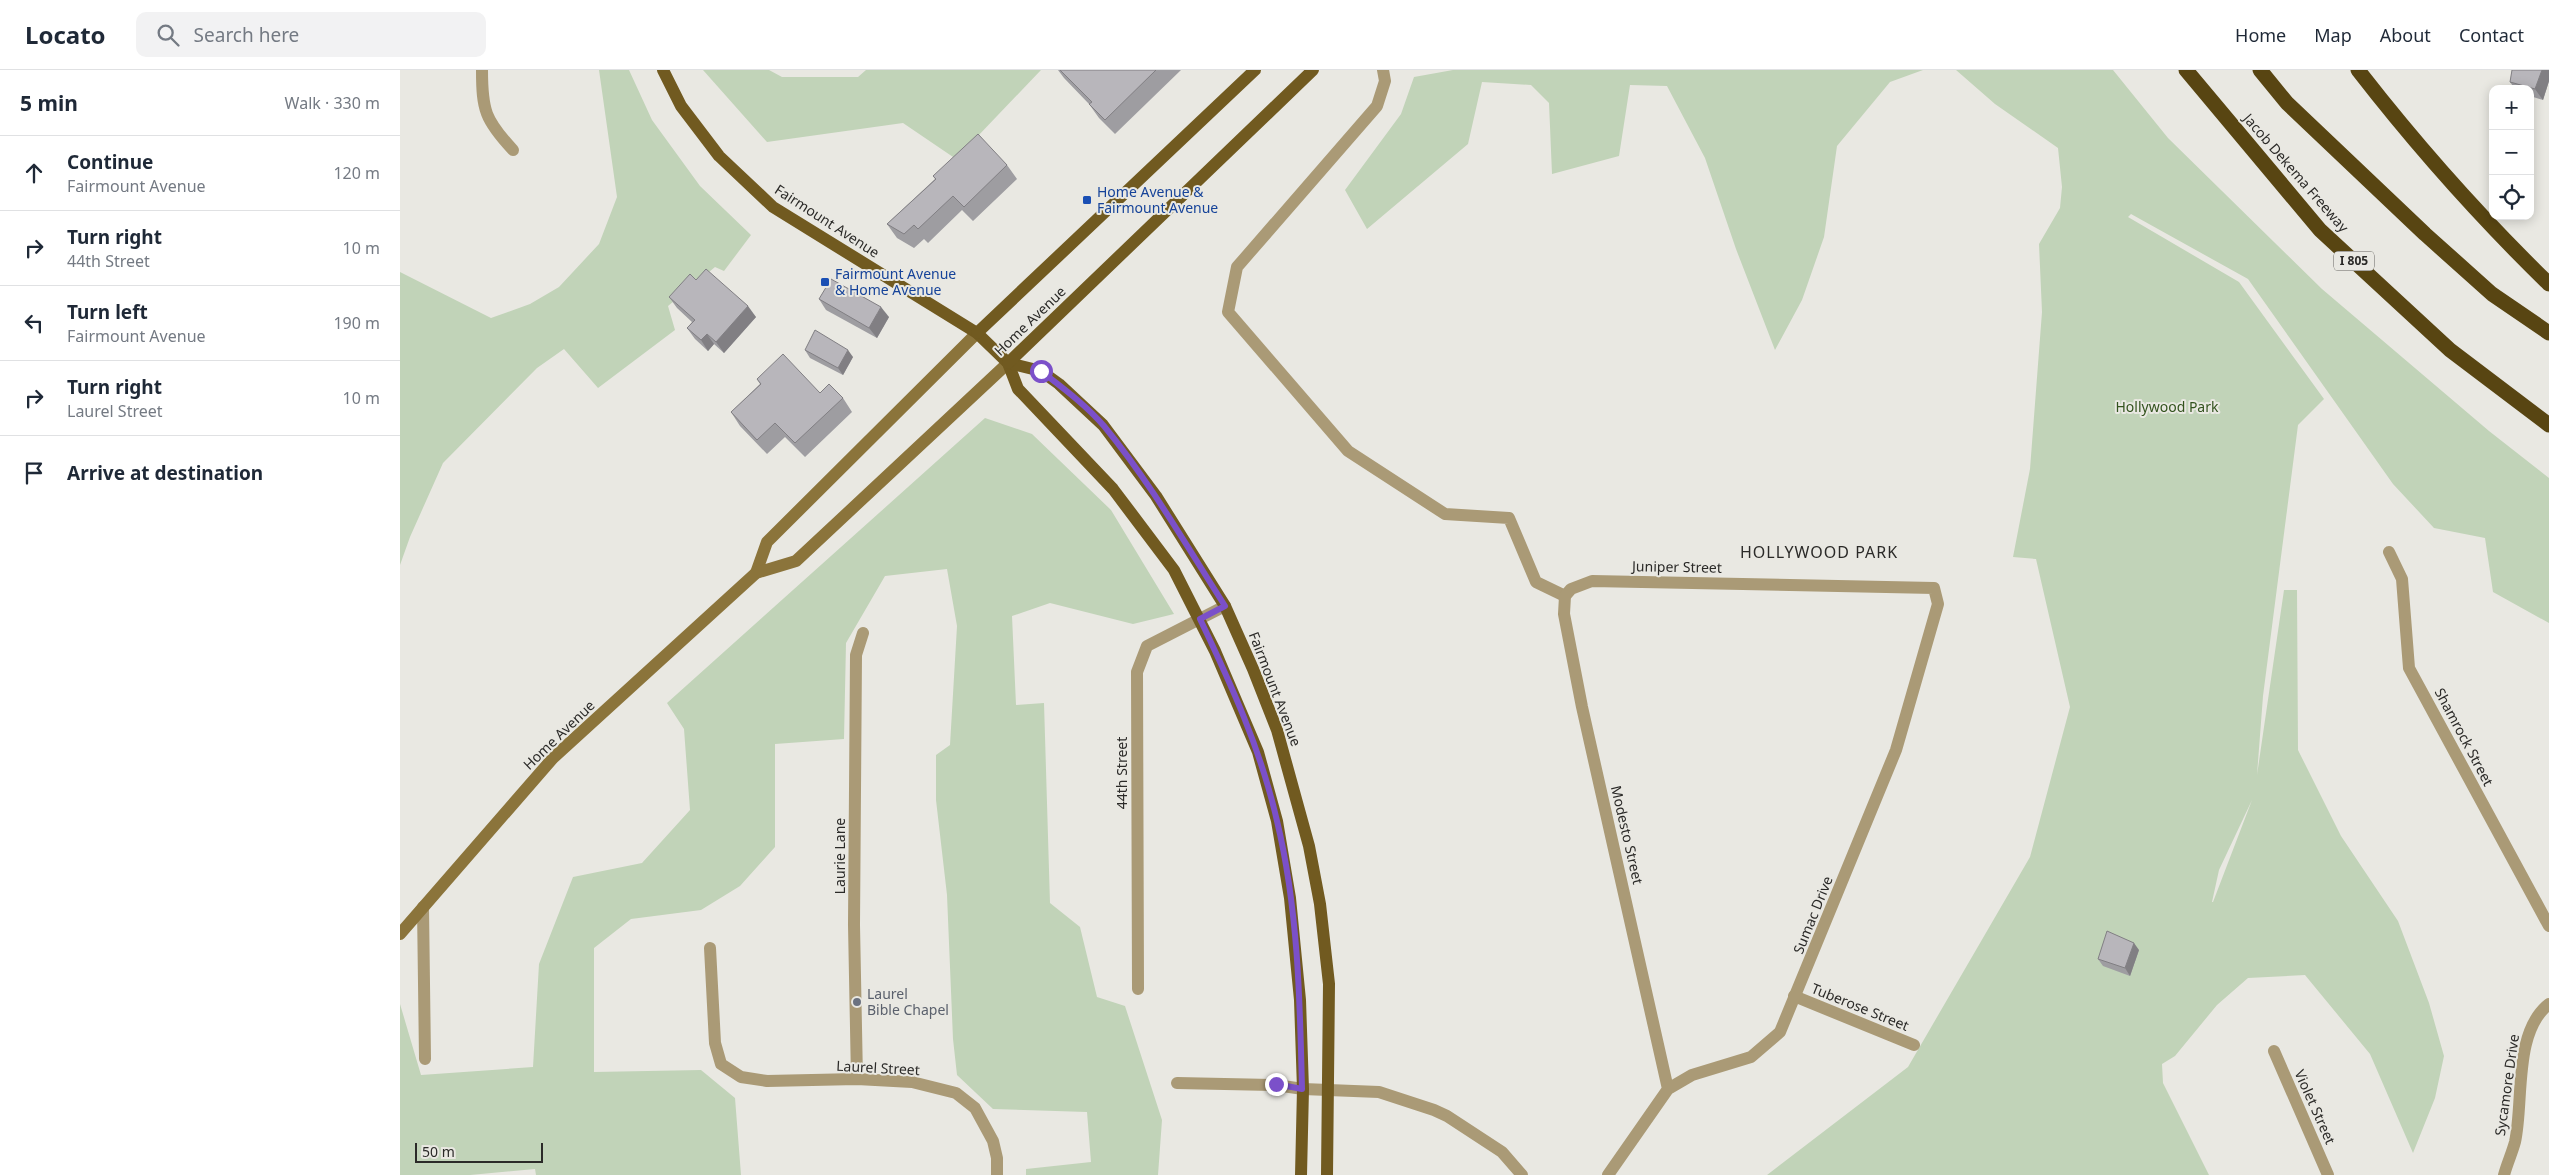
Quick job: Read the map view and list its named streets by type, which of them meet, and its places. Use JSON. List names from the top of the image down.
{
  "streets": {
    "highway": ["Jacob Dekema Freeway", "I 805"],
    "main road": ["Fairmount Avenue", "Home Avenue"],
    "street": [
      "Juniper Street",
      "Shamrock Street",
      "44th Street",
      "Modesto Street",
      "Laurie Lane",
      "Sumac Drive",
      "Tuberose Street",
      "Laurel Street",
      "Sycamore Drive",
      "Violet Street"
    ]
  },
  "crossings": [
    ["Fairmount Avenue", "Home Avenue"],
    ["Fairmount Avenue", "44th Street"],
    ["Juniper Street", "Modesto Street"],
    ["Juniper Street", "Sumac Drive"],
    ["Modesto Street", "Sumac Drive"],
    ["Laurie Lane", "Laurel Street"],
    ["Sumac Drive", "Tuberose Street"]
  ],
  "districts": ["HOLLYWOOD PARK"],
  "parks": ["Hollywood Park"],
  "places": {
    "transit": ["Home Avenue & Fairmount Avenue", "Fairmount Avenue & Home Avenue"],
    "other": ["Laurel Bible Chapel"]
  },
  "scale_bar": "50 m",
  "page": {
    "header": "Locato",
    "search": "Search here",
    "nav": [
      "Home",
      "Map",
      "About",
      "Contact"
    ],
    "heading": ["5 min", "Walk · 330 m"],
    "map_buttons": ["+", "−"],
    "list": [
      ["Continue", "Fairmount Avenue", "120 m"],
      ["Turn right", "44th Street", "10 m"],
      ["Turn left", "Fairmount Avenue", "190 m"],
      ["Turn right", "Laurel Street", "10 m"],
      "Arrive at destination"
    ],
    "scale": "50 m"
  }
}
